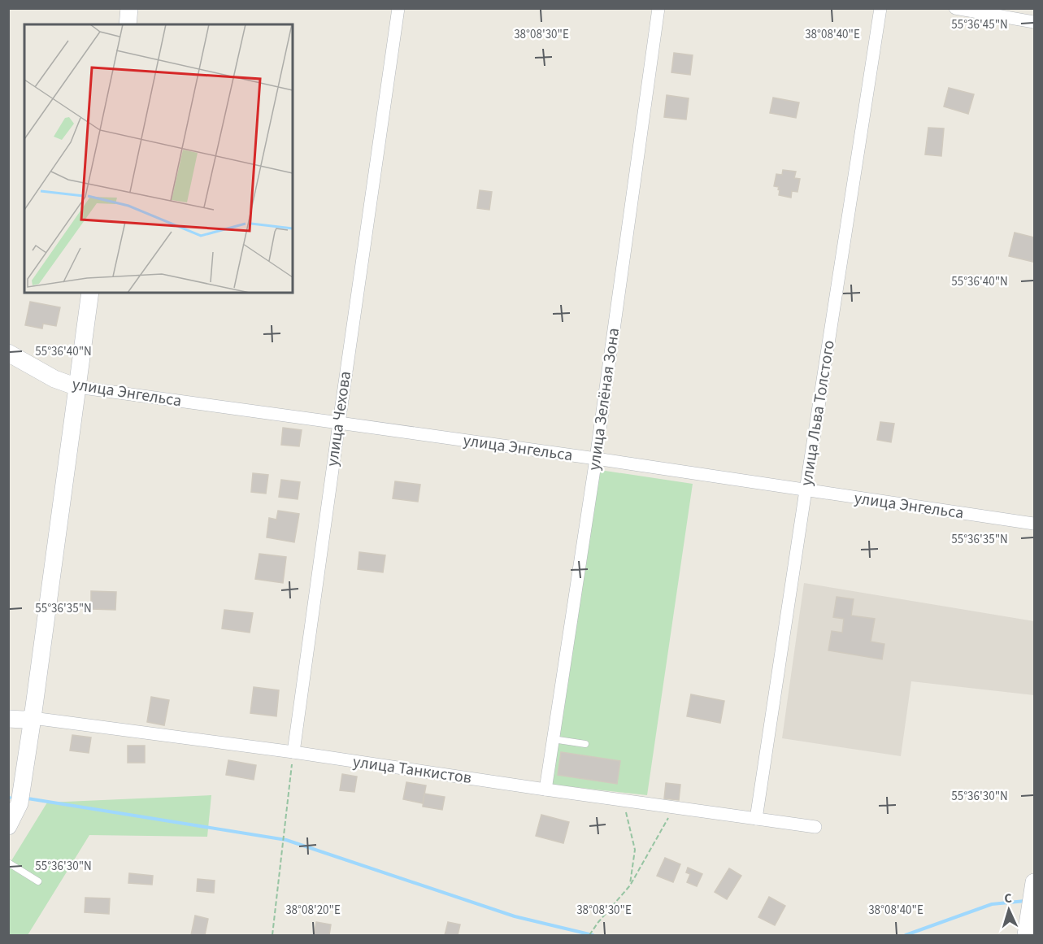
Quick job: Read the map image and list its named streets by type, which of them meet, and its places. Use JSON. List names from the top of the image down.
{
  "streets": {
    "main road": ["улица Энгельса", "улица Танкистов"],
    "street": ["улица Зелёная Зона", "улица Льва Толстого", "улица Чехова"]
  },
  "crossings": [
    ["улица Энгельса", "улица Зелёная Зона"],
    ["улица Энгельса", "улица Льва Толстого"],
    ["улица Энгельса", "улица Чехова"],
    ["улица Зелёная Зона", "улица Танкистов"],
    ["улица Льва Толстого", "улица Танкистов"],
    ["улица Чехова", "улица Танкистов"]
  ],
  "north": "top",
  "coordinates": [
    "55°36'45\"N",
    "38°08'30\"E",
    "38°08'40\"E",
    "55°36'40\"N",
    "55°36'35\"N",
    "55°36'30\"N",
    "38°08'20\"E"
  ]
}
